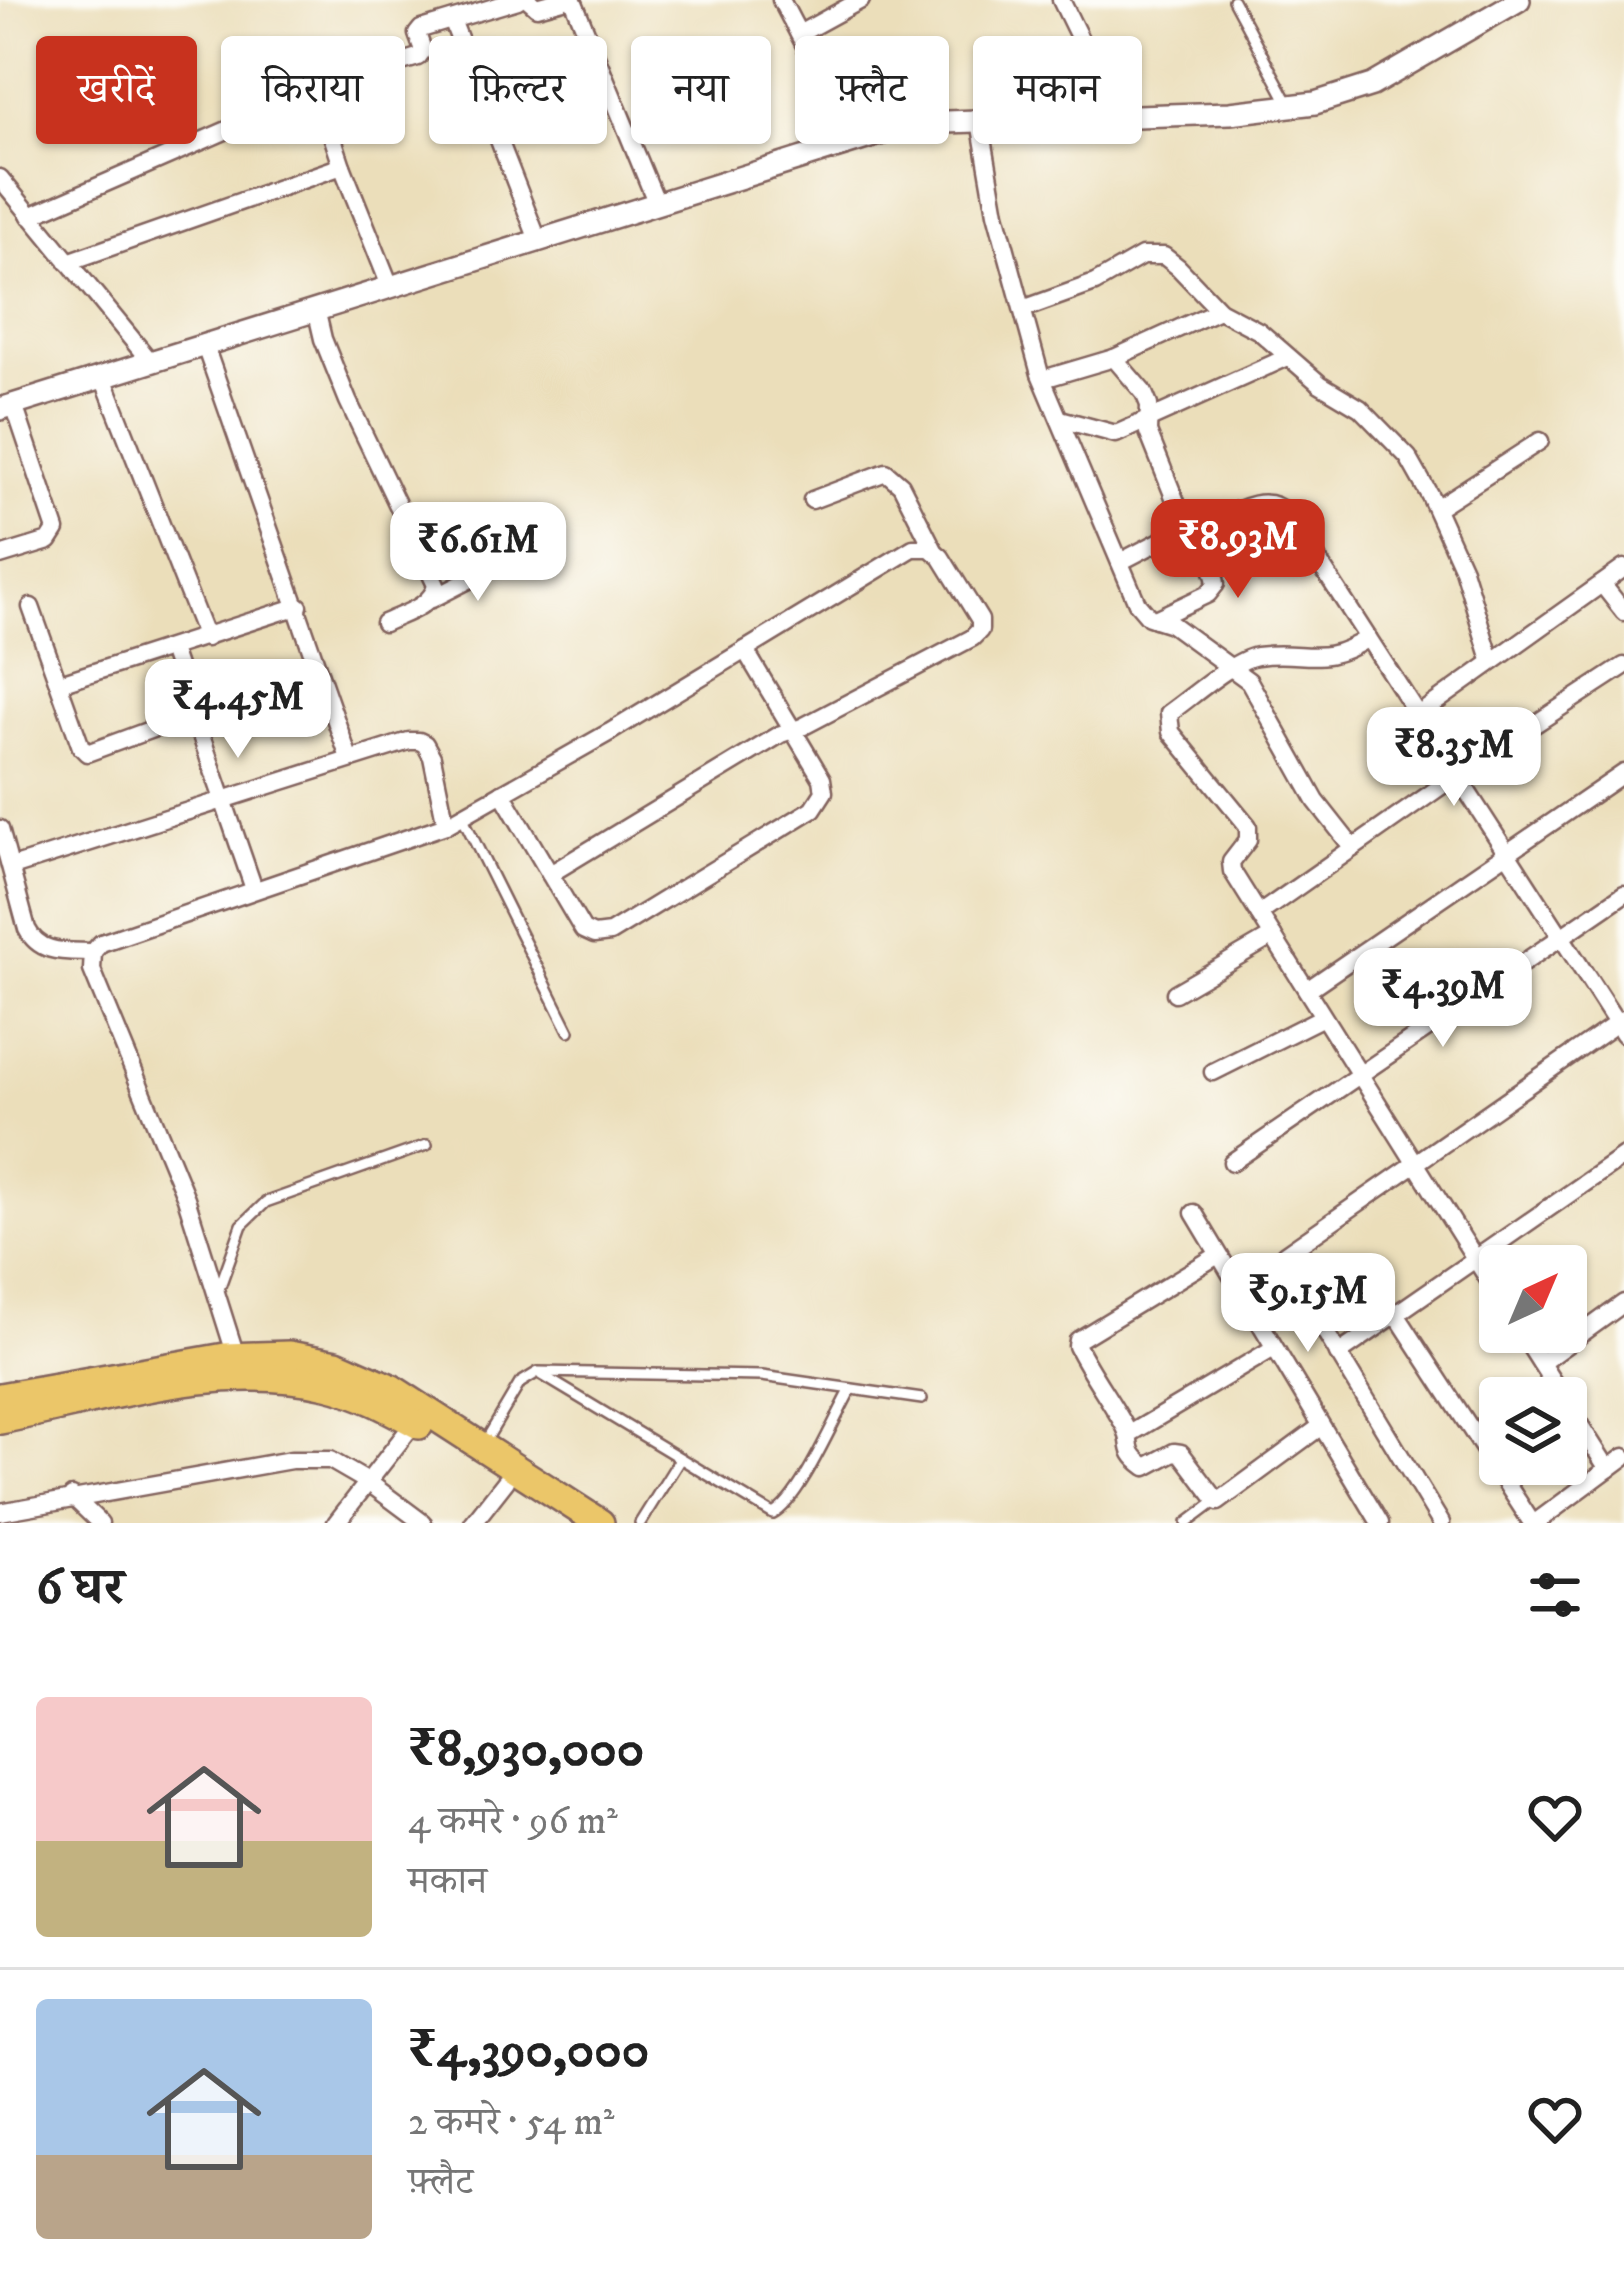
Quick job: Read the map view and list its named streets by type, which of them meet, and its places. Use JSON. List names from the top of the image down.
{
  "north": "top right",
  "page": {
    "chip": [
      "खरीदें",
      "किराया",
      "फ़िल्टर",
      "नया",
      "फ़्लैट",
      "मकान"
    ],
    "price": [
      "₹8.93M",
      "₹6.61M",
      "₹4.45M",
      "₹8.35M",
      "₹4.39M",
      "₹9.15M"
    ],
    "heading": "6 घर",
    "list": [
      {
        "name": "₹8,930,000",
        "note": "4 कमरे · 96 m² · मकान"
      },
      {
        "name": "₹4,390,000",
        "note": "2 कमरे · 54 m² · फ़्लैट"
      }
    ]
  }
}
